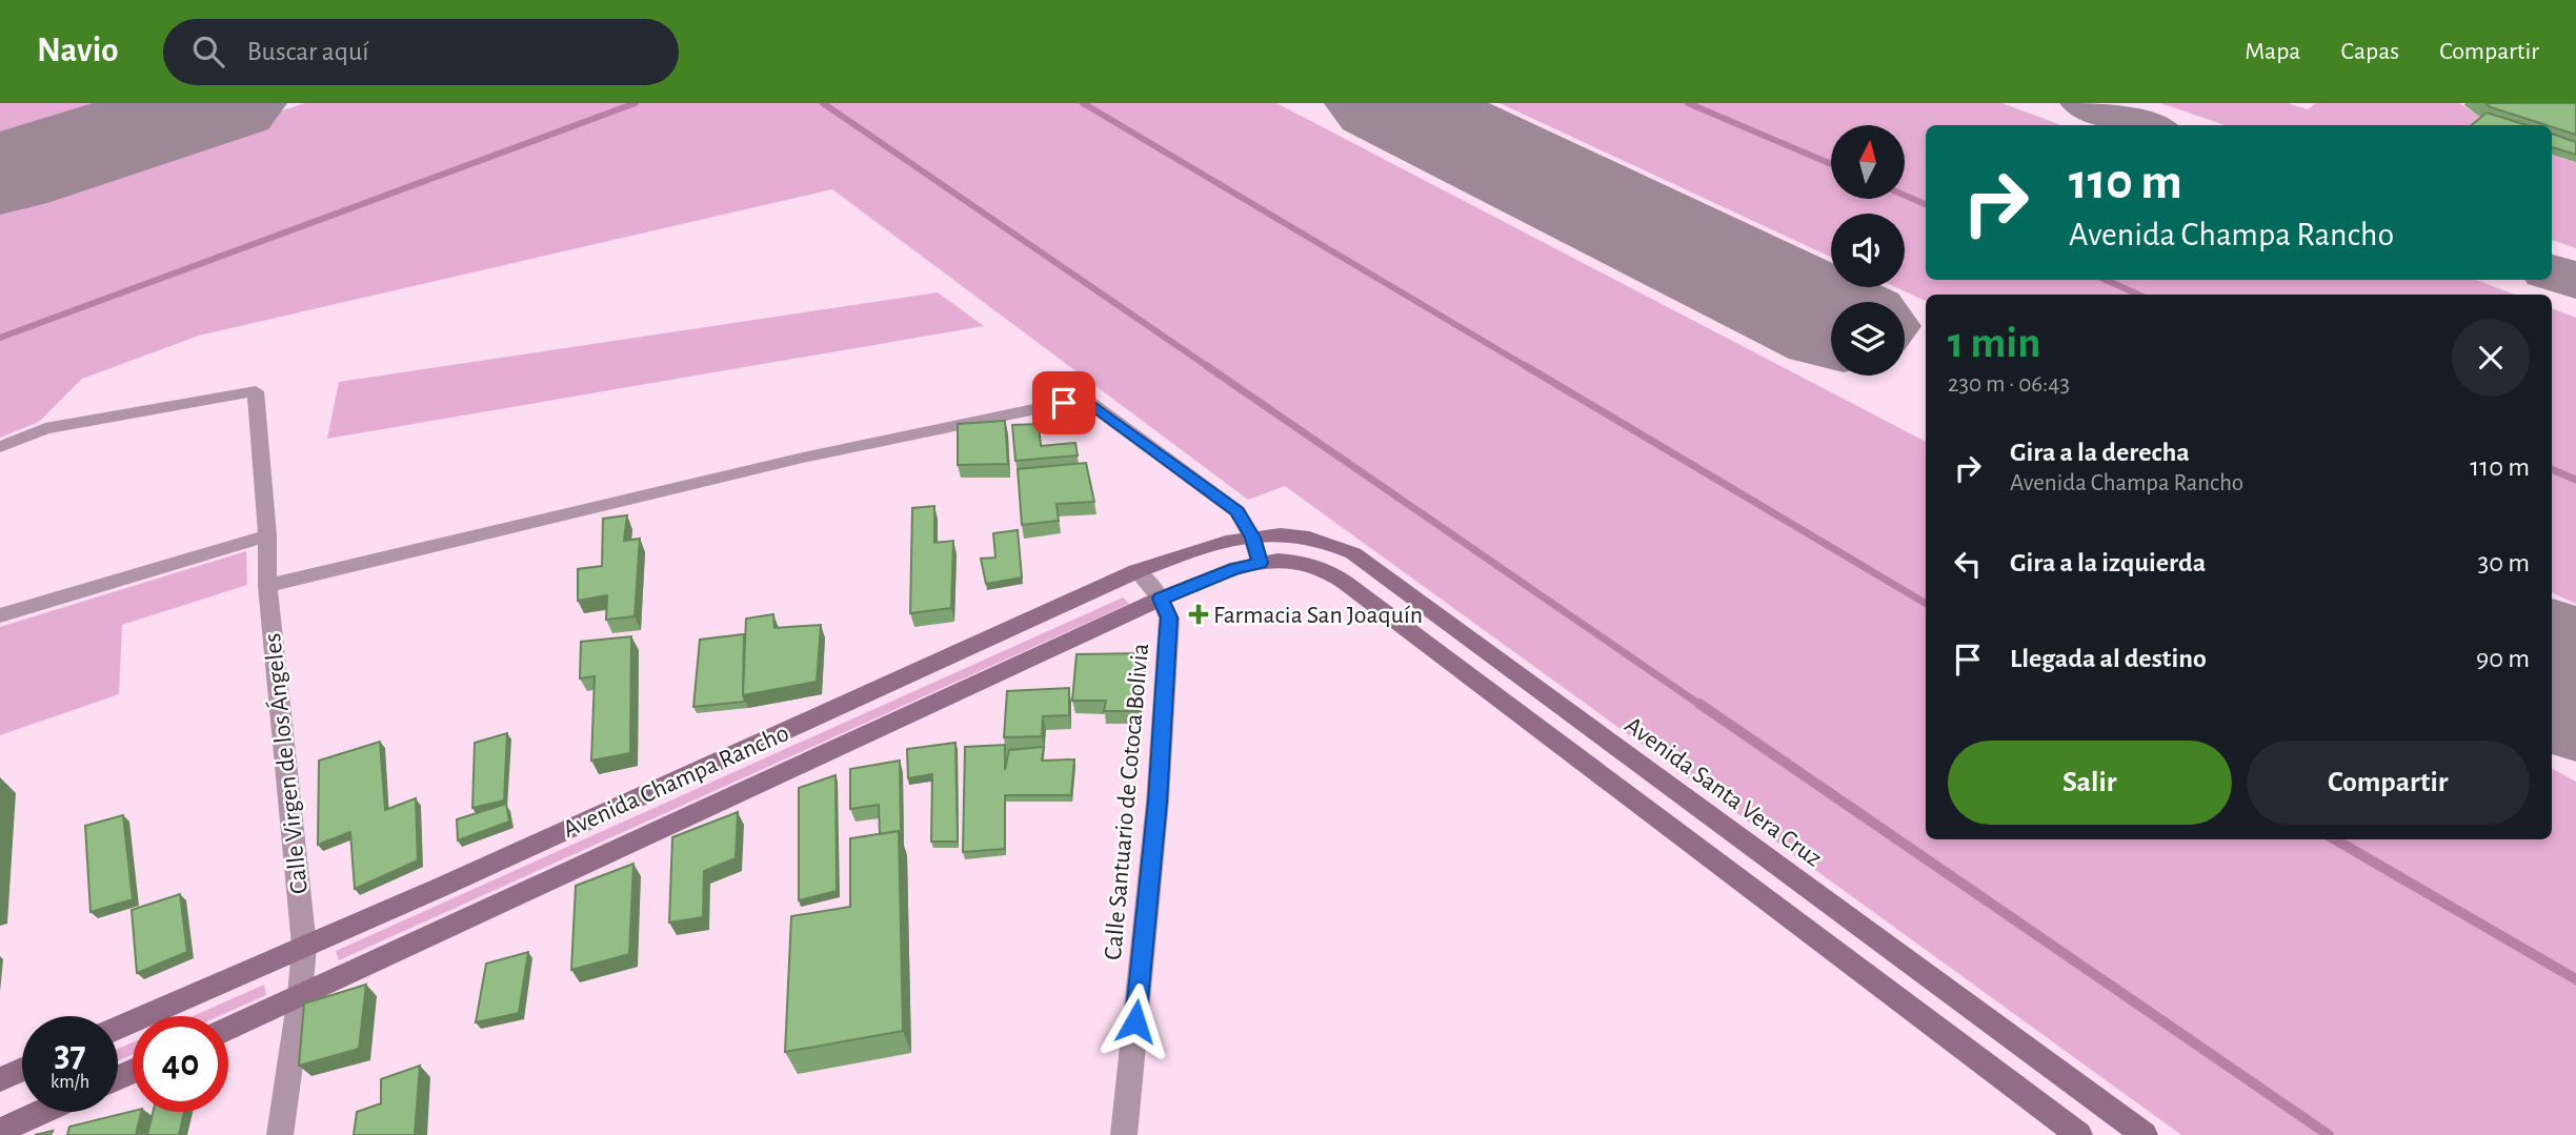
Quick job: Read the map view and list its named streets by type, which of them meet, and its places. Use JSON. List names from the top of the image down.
{
  "streets": {
    "main road": ["Avenida Champa Rancho", "Avenida Santa Vera Cruz"],
    "street": ["Calle Virgen de los Ángeles", "Calle Santuario de Cotoca Bolivia"]
  },
  "crossings": [
    ["Calle Virgen de los Ángeles", "Avenida Champa Rancho"],
    ["Avenida Champa Rancho", "Avenida Santa Vera Cruz"],
    ["Avenida Champa Rancho", "Calle Santuario de Cotoca Bolivia"]
  ],
  "places": {
    "health": ["Farmacia San Joaquín"]
  },
  "north": "top",
  "page": {
    "header": "Navio",
    "search": "Buscar aquí",
    "nav": ["Mapa", "Capas", "Compartir"],
    "turn": ["110 m", "Avenida Champa Rancho"],
    "heading": ["1 min", "230 m · 06:43"],
    "list": [
      {
        "name": "Gira a la derecha",
        "note": "Avenida Champa Rancho",
        "value": "110 m"
      },
      {
        "name": "Gira a la izquierda",
        "value": "30 m"
      },
      {
        "name": "Llegada al destino",
        "value": "90 m"
      }
    ],
    "buttons": ["Salir", "Compartir"],
    "speed": "37 km/h",
    "limit": "40"
  }
}
